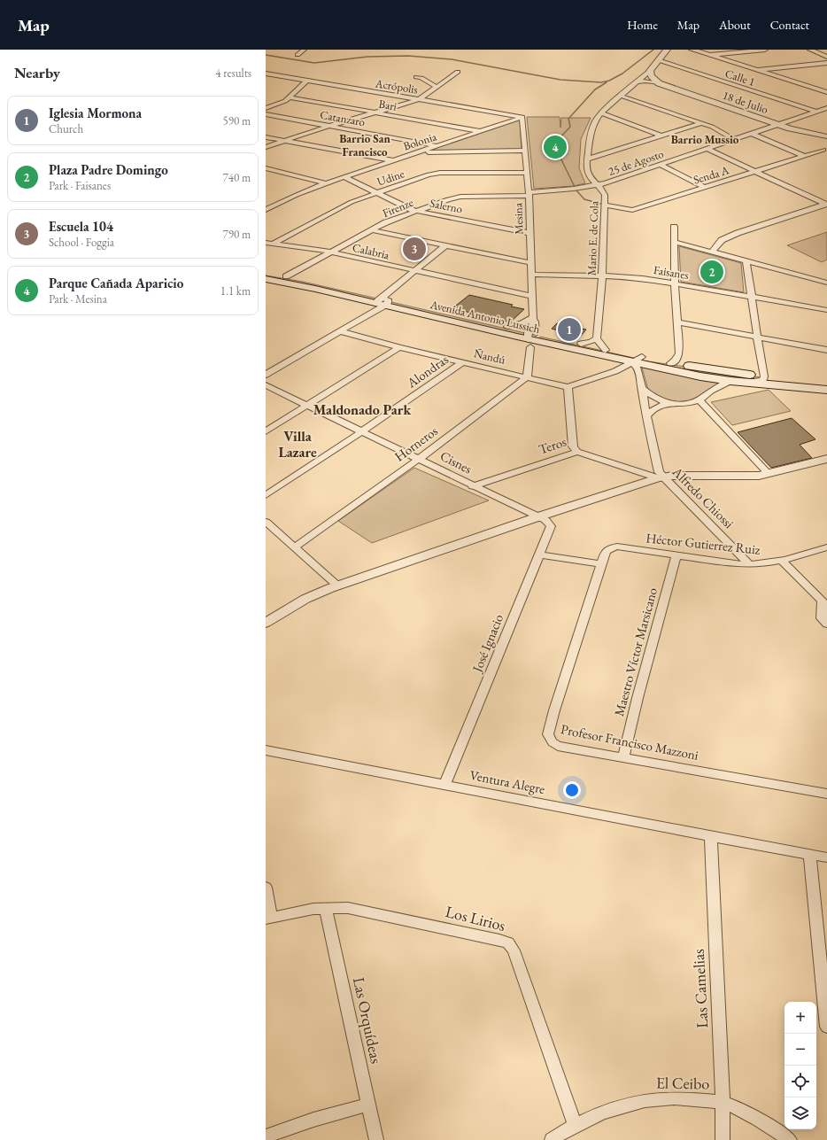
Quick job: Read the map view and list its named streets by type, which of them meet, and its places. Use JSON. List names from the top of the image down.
{
  "streets": {
    "main road": ["Avenida Antonio Lussich"],
    "street": [
      "Calle 1",
      "Acrópolis",
      "18 de Julio",
      "Bari",
      "Catanzaro",
      "Bolonia",
      "25 de Agosto",
      "Senda A",
      "Udine",
      "Salerno",
      "Firenze",
      "Mesina",
      "Mario E. de Cola",
      "Calabria",
      "Faisanes",
      "Ñandú",
      "Alondras",
      "Horneros",
      "Teros",
      "Cisnes",
      "Alfredo Chiossi",
      "Héctor Gutierrez Ruiz",
      "José Ignacio",
      "Maestro Víctor Marsicano",
      "Profesor Francisco Mazzoni",
      "Ventura Alegre",
      "Los Lirios",
      "Las Camelias",
      "Las Orquídeas",
      "El Ceibo"
    ]
  },
  "crossings": [
    ["Calle 1", "25 de Agosto"],
    ["Calle 1", "Mario E. de Cola"],
    ["Acrópolis", "Bolonia"],
    ["Acrópolis", "Mesina"],
    ["18 de Julio", "25 de Agosto"],
    ["18 de Julio", "Mario E. de Cola"],
    ["Bari", "Bolonia"],
    ["Catanzaro", "Bolonia"],
    ["Bolonia", "Salerno"],
    ["Bolonia", "Mesina"],
    ["25 de Agosto", "Firenze"],
    ["25 de Agosto", "Mesina"],
    ["25 de Agosto", "Mario E. de Cola"],
    ["Senda A", "Mario E. de Cola"],
    ["Udine", "Salerno"],
    ["Udine", "Mesina"],
    ["Udine", "Calabria"],
    ["Salerno", "Firenze"],
    ["Salerno", "Mesina"],
    ["Firenze", "Mesina"],
    ["Firenze", "Calabria"],
    ["Firenze", "Avenida Antonio Lussich"],
    ["Mesina", "Calabria"],
    ["Mesina", "Faisanes"],
    ["Mesina", "Avenida Antonio Lussich"],
    ["Mario E. de Cola", "Faisanes"],
    ["Avenida Antonio Lussich", "Alfredo Chiossi"],
    ["Ñandú", "Alondras"],
    ["Ñandú", "Horneros"],
    ["Ñandú", "Teros"],
    ["Alondras", "Cisnes"],
    ["Horneros", "Cisnes"],
    ["Teros", "Cisnes"],
    ["Cisnes", "José Ignacio"],
    ["Alfredo Chiossi", "Héctor Gutierrez Ruiz"],
    ["Héctor Gutierrez Ruiz", "Maestro Víctor Marsicano"],
    ["Héctor Gutierrez Ruiz", "Profesor Francisco Mazzoni"],
    ["José Ignacio", "Ventura Alegre"],
    ["Maestro Víctor Marsicano", "Profesor Francisco Mazzoni"],
    ["Ventura Alegre", "Las Camelias"],
    ["Los Lirios", "Las Orquídeas"],
    ["Los Lirios", "El Ceibo"],
    ["Las Camelias", "El Ceibo"]
  ],
  "districts": [
    "Barrio San Francisco",
    "Barrio Mussio",
    "Maldonado Park",
    "Villa Lazare"
  ],
  "page": {
    "header": "Map",
    "nav": [
      "Home",
      "Map",
      "About",
      "Contact"
    ],
    "heading": ["Nearby", "4 results"],
    "list": [
      {
        "mark": "1",
        "name": "Iglesia Mormona",
        "note": "Church",
        "value": "590 m"
      },
      {
        "mark": "2",
        "name": "Plaza Padre Domingo",
        "note": "Park · Faisanes",
        "value": "740 m"
      },
      {
        "mark": "3",
        "name": "Escuela 104",
        "note": "School · Foggia",
        "value": "790 m"
      },
      {
        "mark": "4",
        "name": "Parque Cañada Aparicio",
        "note": "Park · Mesina",
        "value": "1.1 km"
      }
    ],
    "pins": [
      "4",
      "3",
      "2",
      "1"
    ],
    "map_buttons": ["+", "−"]
  }
}
